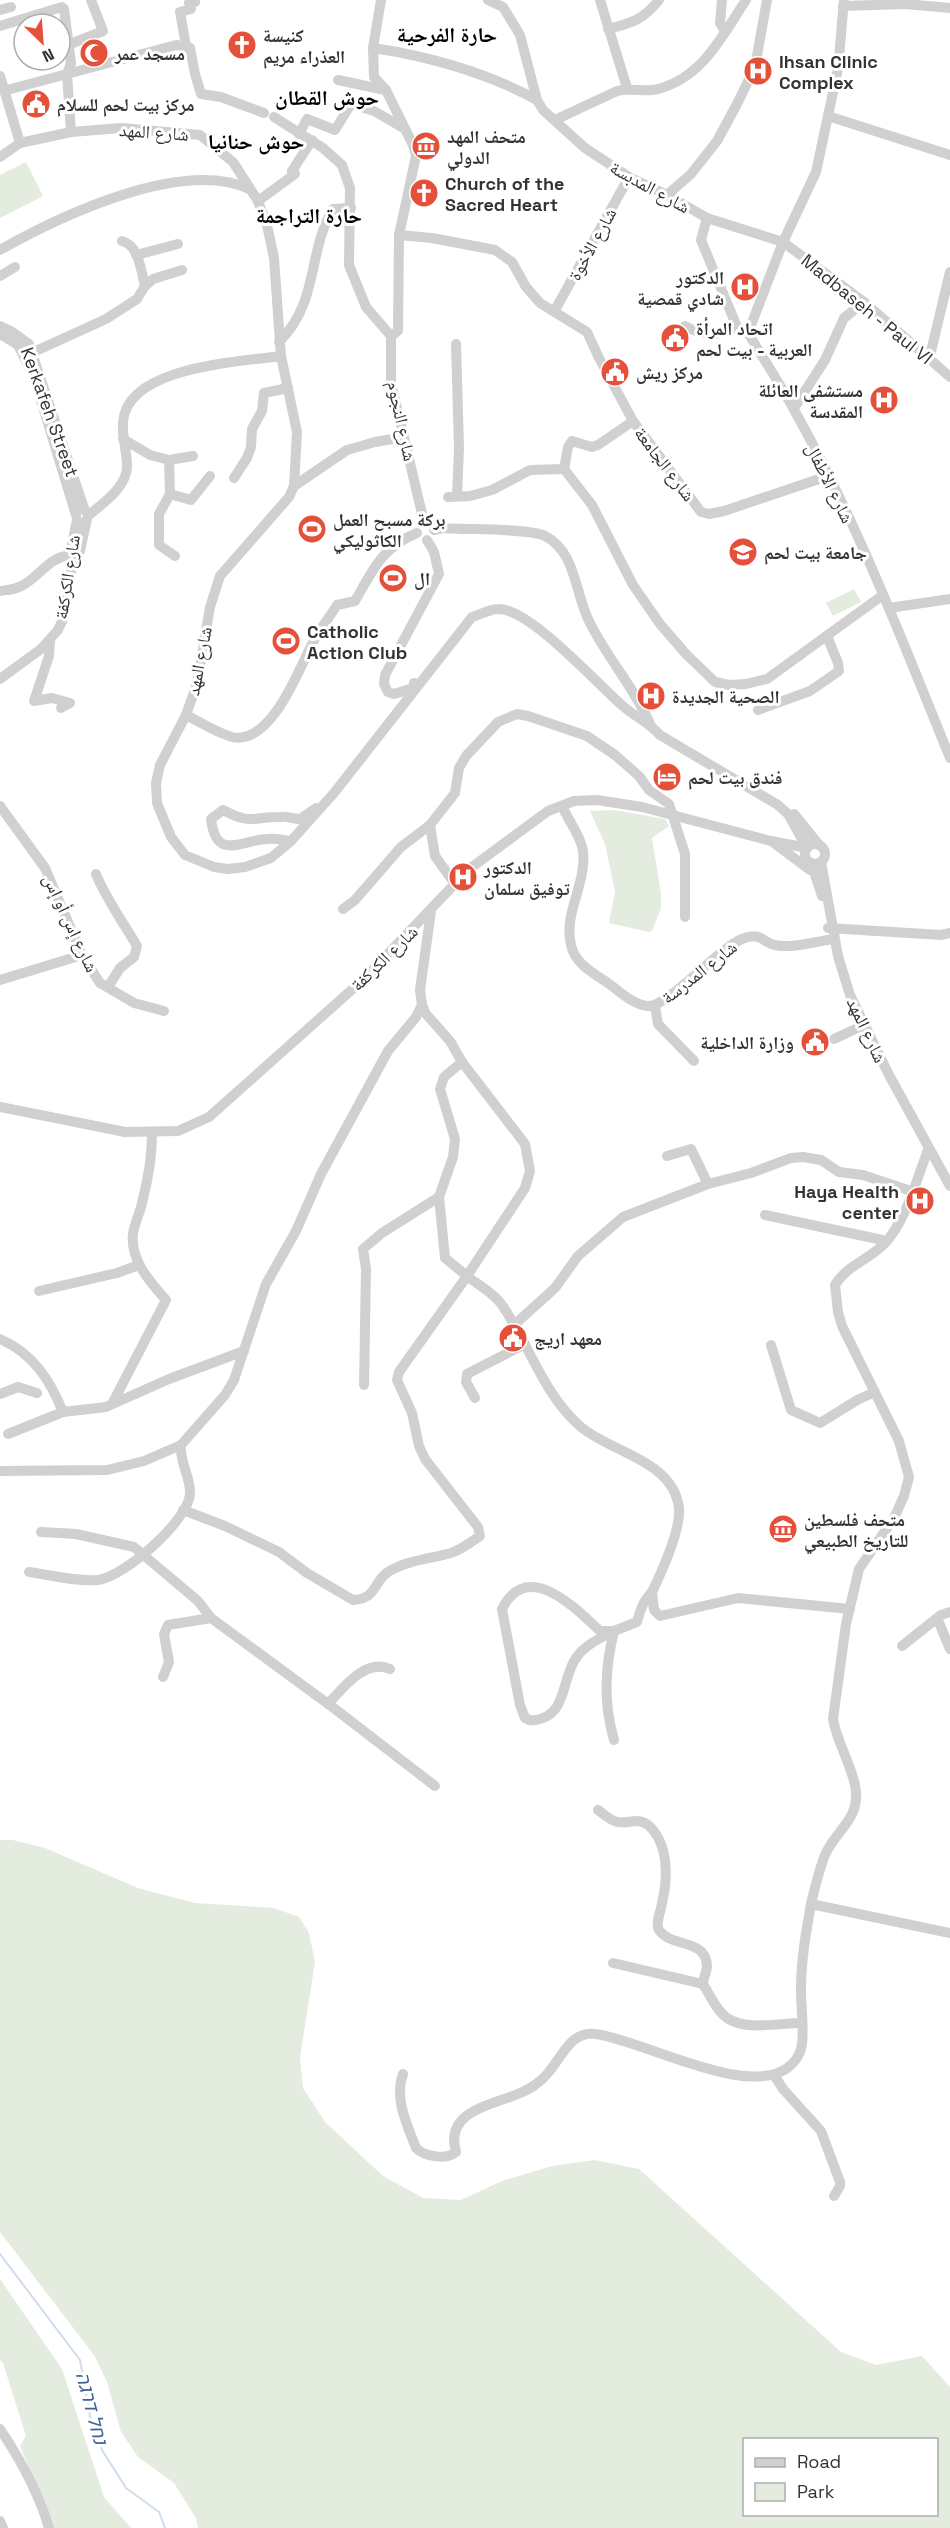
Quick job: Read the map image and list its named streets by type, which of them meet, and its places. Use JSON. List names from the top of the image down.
{
  "streets": {
    "street": [
      "شارع المهد",
      "شارع المدبسة",
      "شارع الأخوة",
      "Madbaseh - Paul VI",
      "Kerkafeh Street",
      "شارع النجوم",
      "شارع الجامعة",
      "شارع الأطفال",
      "شارع الكركفة",
      "شارع إس أو إس",
      "شارع المدرسة"
    ]
  },
  "crossings": [
    ["شارع المهد", "شارع الكركفة"],
    ["شارع المهد", "شارع المدرسة"],
    ["شارع المدبسة", "شارع الأخوة"],
    ["شارع المدبسة", "Madbaseh - Paul VI"],
    ["شارع الأخوة", "شارع الجامعة"],
    ["Kerkafeh Street", "شارع الكركفة"],
    ["شارع النجوم", "شارع الجامعة"],
    ["شارع الجامعة", "شارع الأطفال"],
    ["شارع الكركفة", "شارع المدرسة"]
  ],
  "districts": [
    "حارة الفرحية",
    "حوش القطان",
    "حوش حنانيا",
    "حارة التراجمة"
  ],
  "water": ["נחל דרגה"],
  "places": {
    "church": ["كنيسة العذراء مريم", "Church of the Sacred Heart"],
    "mosque": ["مسجد عمر"],
    "hospital": [
      "Ihsan Clinic Complex",
      "الدكتور شادي قمصية",
      "مستشفى العائلة المقدسة",
      "الصحية الجديدة",
      "الدكتور توفيق سلمان",
      "Haya Health center"
    ],
    "public building": [
      "مركز بيت لحم للسلام",
      "اتحاد المرأة العربية - بيت لحم",
      "مركز ريش",
      "وزارة الداخلية",
      "معهد اريج"
    ],
    "museum": ["متحف المهد الدولي", "متحف فلسطين للتاريخ الطبيعي"],
    "sports": ["بركة مسبح العمل الكاثوليكي", "ال", "Catholic Action Club"],
    "school or university": ["جامعة بيت لحم"],
    "hotel": ["فندق بيت لحم"]
  },
  "legend": ["Road", "Park"],
  "north": "bottom right"
}
